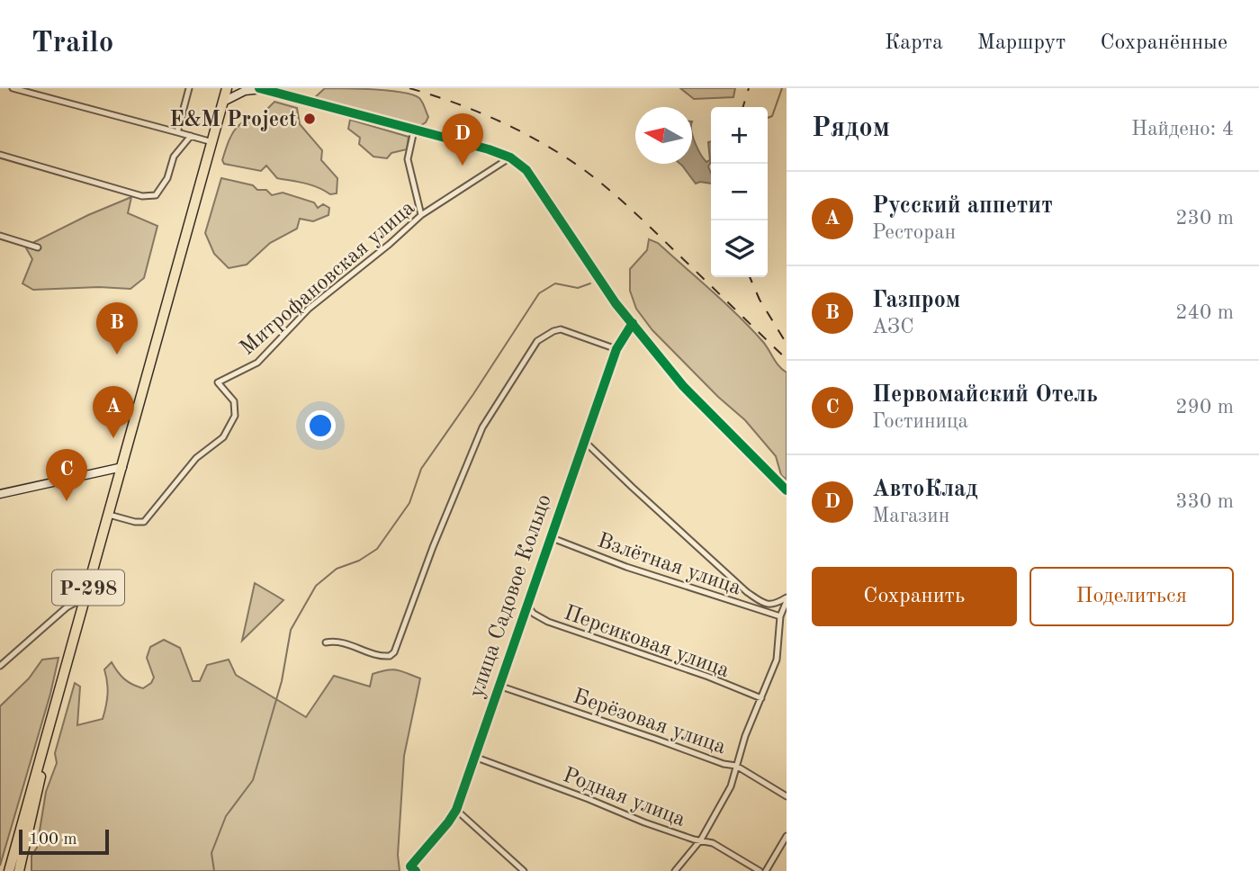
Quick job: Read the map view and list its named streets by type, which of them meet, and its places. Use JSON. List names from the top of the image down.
{
  "streets": {
    "highway": ["Р-298"],
    "street": [
      "Митрофановская улица",
      "Взлётная улица",
      "улица Садовое Кольцо",
      "Персиковая улица",
      "Берёзовая улица",
      "Родная улица"
    ]
  },
  "crossings": [
    ["Митрофановская улица", "Р-298"],
    ["Взлётная улица", "улица Садовое Кольцо"],
    ["улица Садовое Кольцо", "Персиковая улица"],
    ["улица Садовое Кольцо", "Берёзовая улица"],
    ["улица Садовое Кольцо", "Родная улица"]
  ],
  "places": ["E&M Project"],
  "scale_bar": "100 m",
  "north": "left",
  "page": {
    "header": "Trailo",
    "nav": ["Карта", "Маршрут", "Сохранённые"],
    "heading": ["Рядом", "Найдено: 4"],
    "map_buttons": ["+", "−"],
    "pins": [
      "D",
      "B",
      "A",
      "C"
    ],
    "list": [
      {
        "mark": "A",
        "name": "Русский аппетит",
        "note": "Ресторан",
        "value": "230 m"
      },
      {
        "mark": "B",
        "name": "Газпром",
        "note": "АЗС",
        "value": "240 m"
      },
      {
        "mark": "C",
        "name": "Первомайский Отель",
        "note": "Гостиница",
        "value": "290 m"
      },
      {
        "mark": "D",
        "name": "АвтоКлад",
        "note": "Магазин",
        "value": "330 m"
      }
    ],
    "buttons": ["Сохранить", "Поделиться"],
    "scale": "100 m"
  }
}
